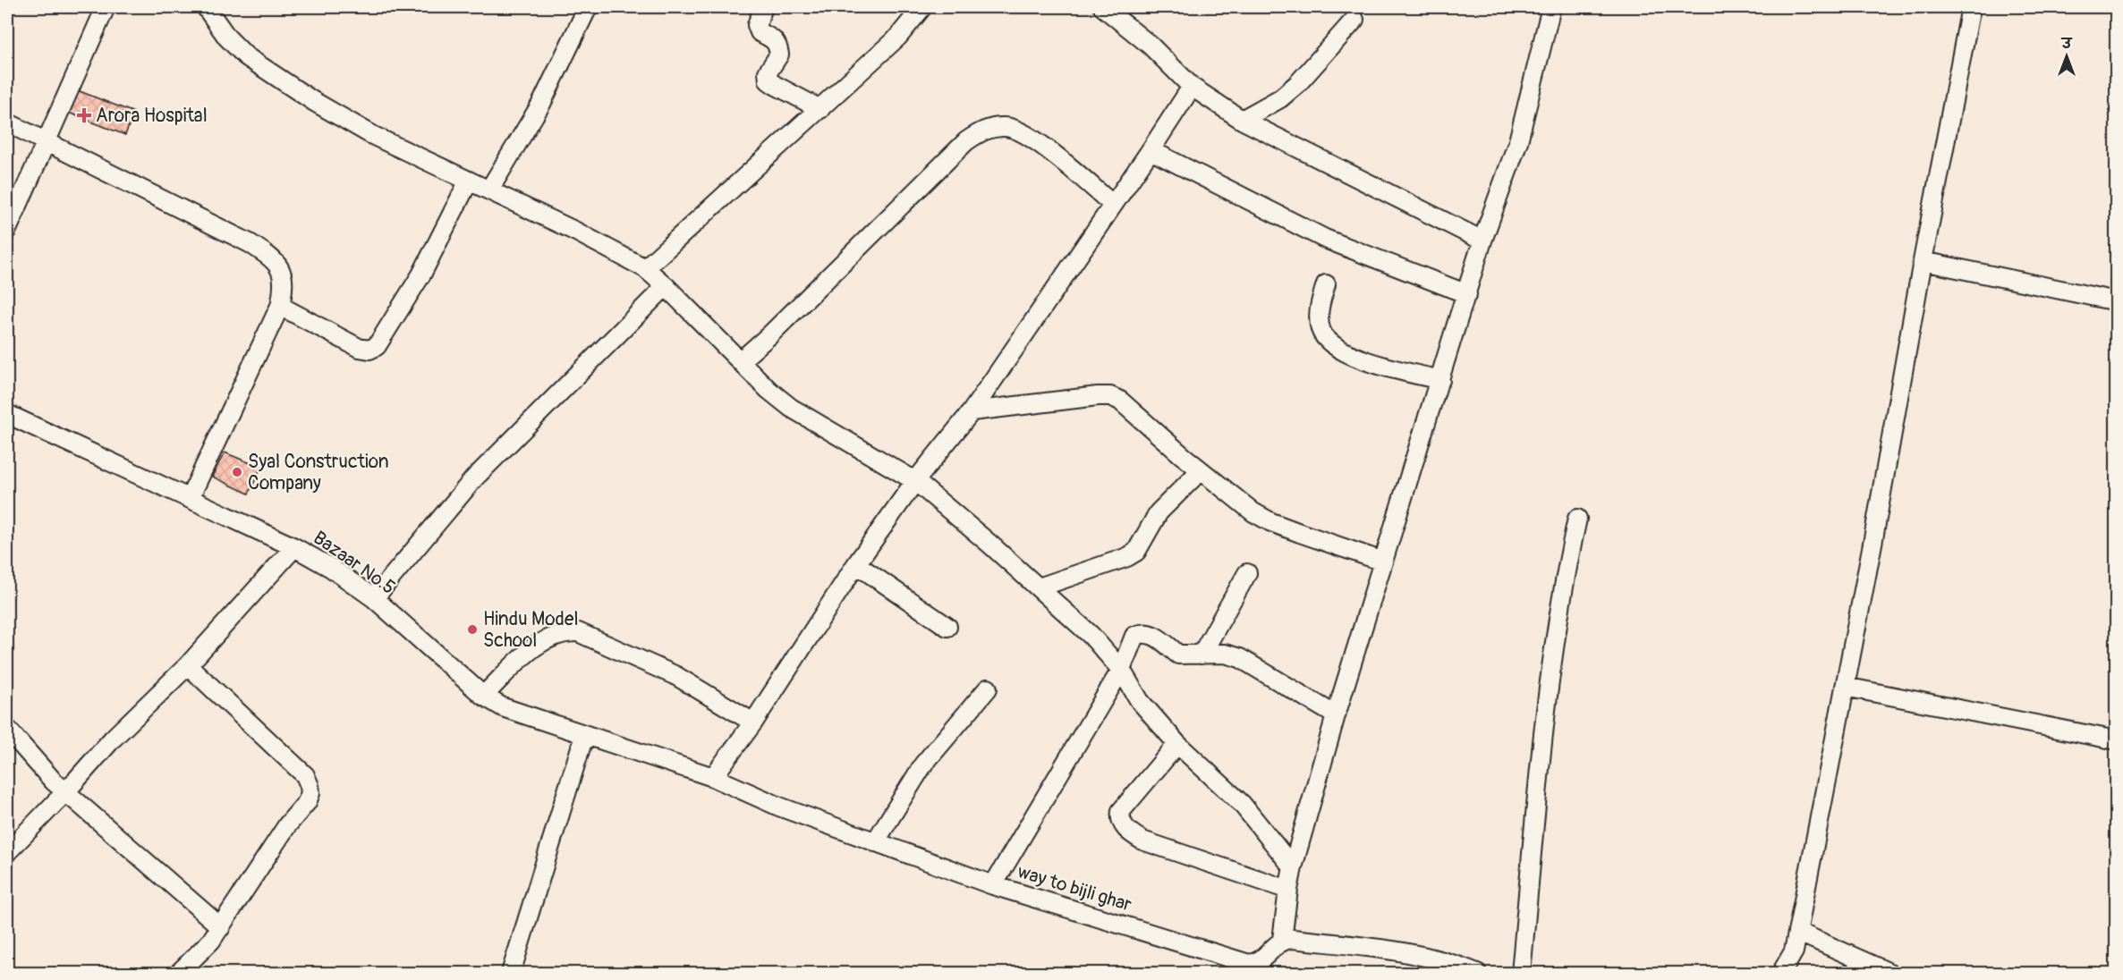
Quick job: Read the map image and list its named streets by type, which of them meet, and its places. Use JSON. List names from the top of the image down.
{
  "streets": {
    "street": ["Bazaar No.5", "way to bijli ghar"]
  },
  "crossings": [
    ["Bazaar No.5", "way to bijli ghar"]
  ],
  "places": {
    "health": ["Arora Hospital"],
    "other": ["Syal Construction Company", "Hindu Model School"]
  },
  "north": "top"
}
